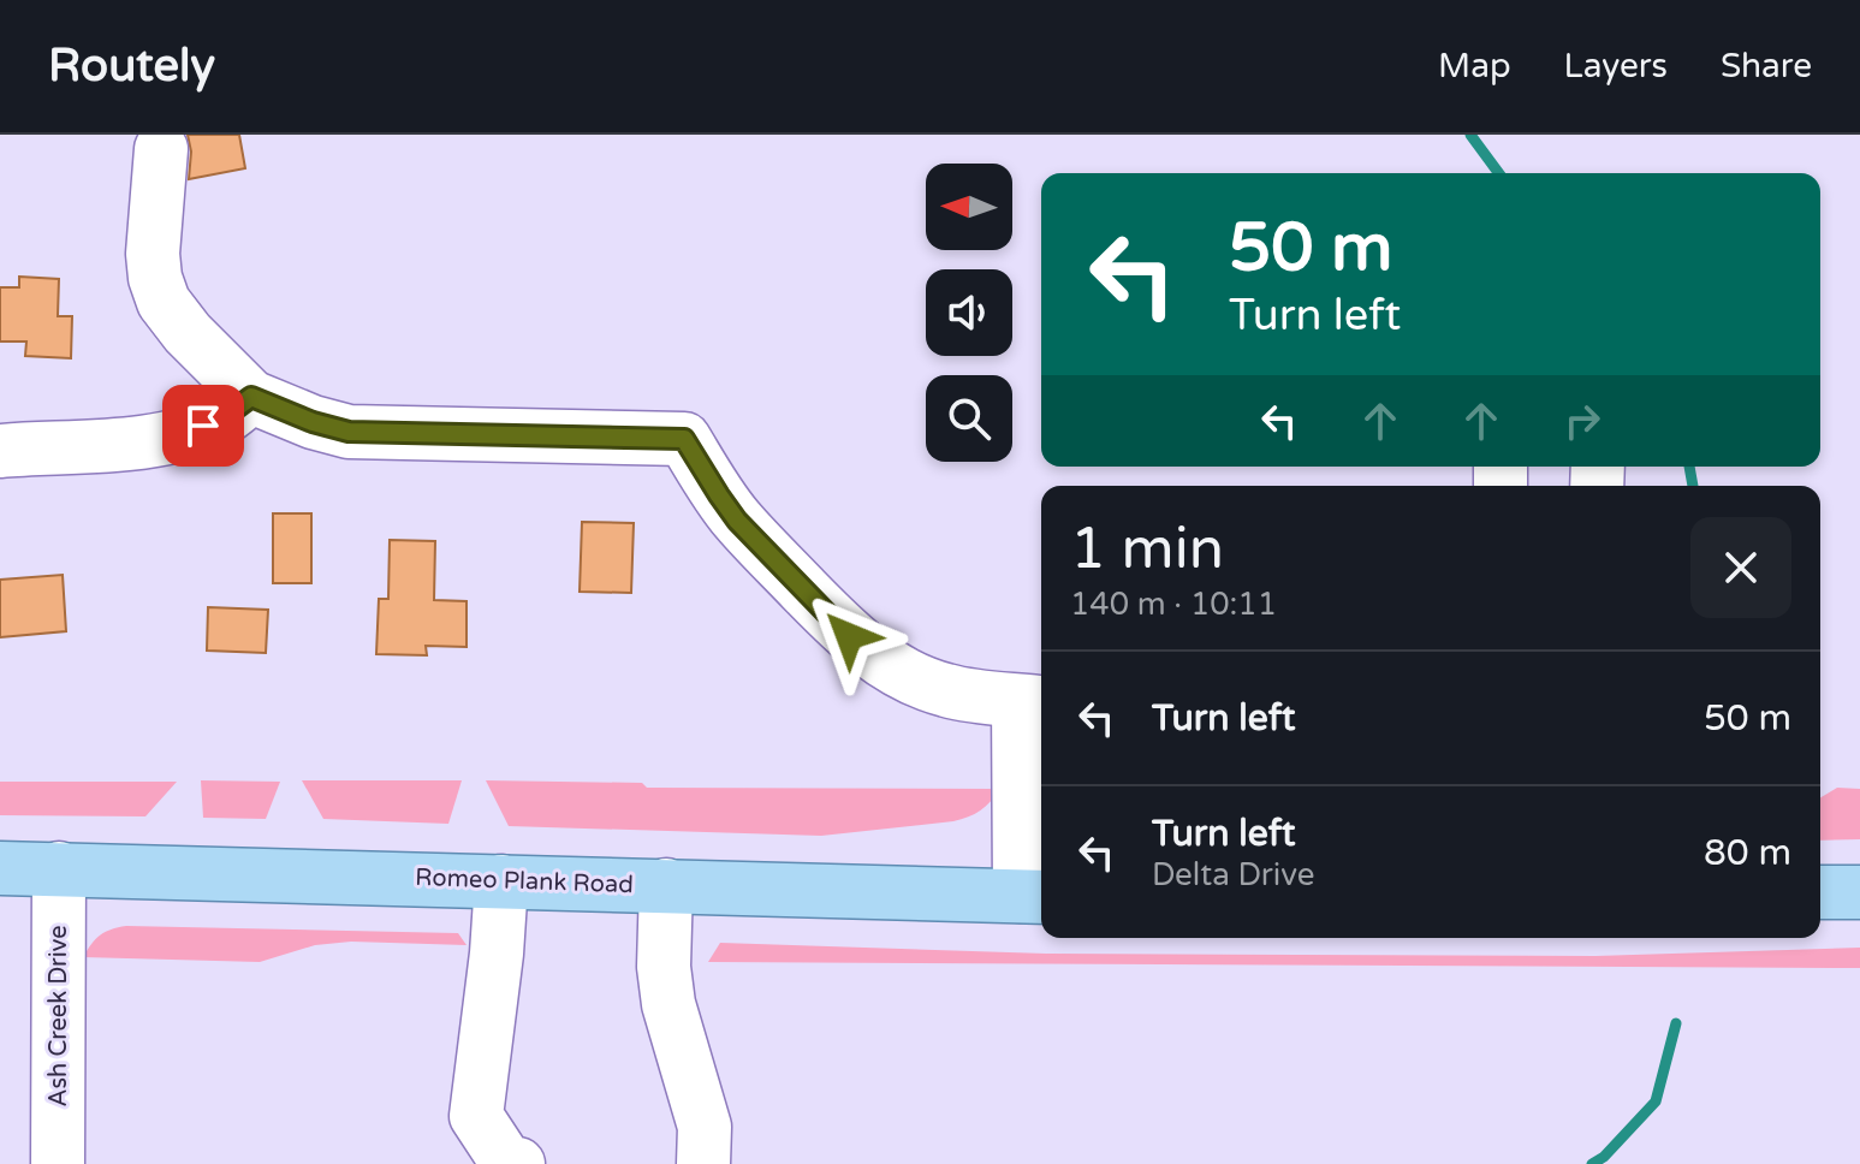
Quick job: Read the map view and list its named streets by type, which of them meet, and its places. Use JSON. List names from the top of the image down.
{
  "streets": {
    "main road": ["Romeo Plank Road"],
    "street": ["Ash Creek Drive"]
  },
  "crossings": [
    ["Romeo Plank Road", "Ash Creek Drive"]
  ],
  "north": "left",
  "page": {
    "header": "Routely",
    "nav": ["Map", "Layers", "Share"],
    "turn": ["50 m", "Turn left"],
    "heading": ["1 min", "140 m · 10:11"],
    "list": [
      {
        "name": "Turn left",
        "value": "50 m"
      },
      {
        "name": "Turn left",
        "note": "Delta Drive",
        "value": "80 m"
      }
    ]
  }
}
